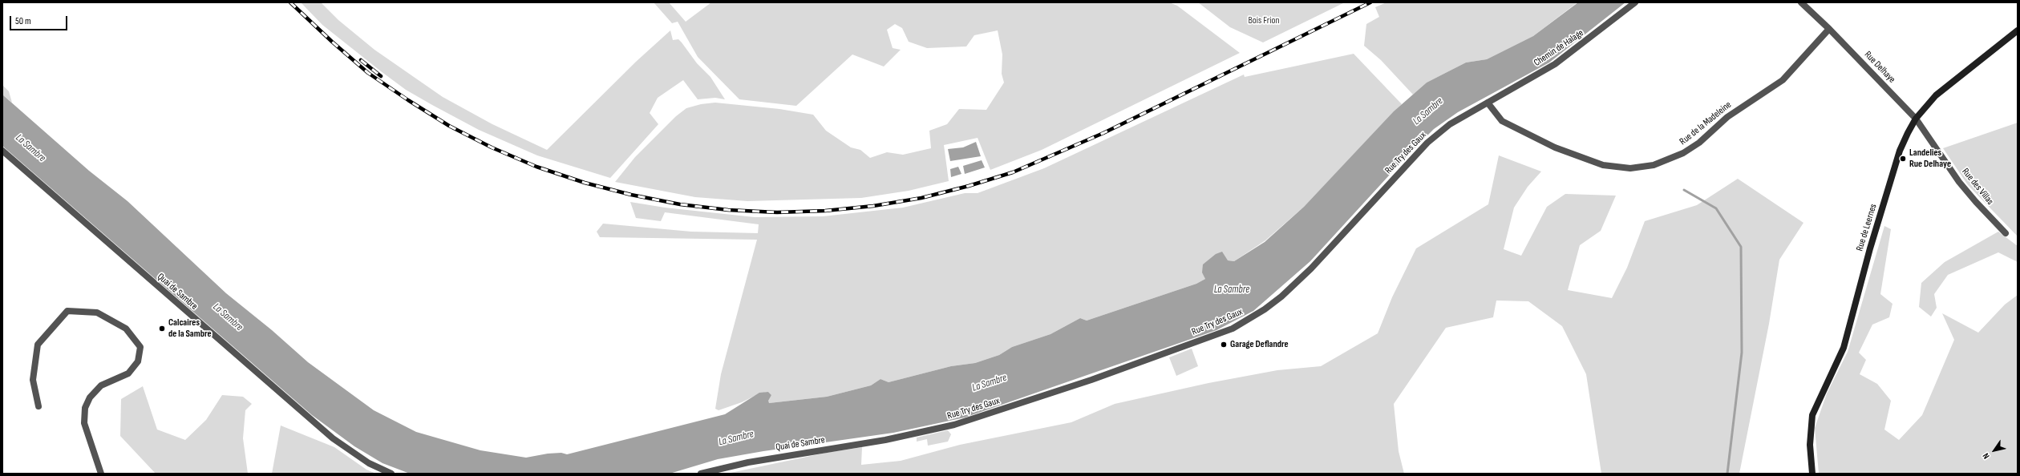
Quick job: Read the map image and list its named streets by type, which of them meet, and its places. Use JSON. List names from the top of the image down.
{
  "streets": {
    "street": [
      "Chemin de Halage",
      "Rue Delhaye",
      "Rue de la Madeleine",
      "Rue Try des Gaux",
      "Rue des Villas",
      "Rue de Leernes",
      "Quai de Sambre"
    ]
  },
  "crossings": [
    ["Chemin de Halage", "Rue de la Madeleine"],
    ["Chemin de Halage", "Rue Try des Gaux"],
    ["Rue Delhaye", "Rue de la Madeleine"],
    ["Rue Delhaye", "Rue des Villas"],
    ["Rue Delhaye", "Rue de Leernes"],
    ["Rue de la Madeleine", "Rue Try des Gaux"],
    ["Rue Try des Gaux", "Quai de Sambre"],
    ["Rue des Villas", "Rue de Leernes"]
  ],
  "water": ["La Sambre"],
  "parks": ["Bois Frion"],
  "places": ["Landelies Rue Delhaye", "Calcaires de la Sambre", "Garage Deflandre"],
  "scale_bar": "50 m",
  "north": "bottom left"
}
